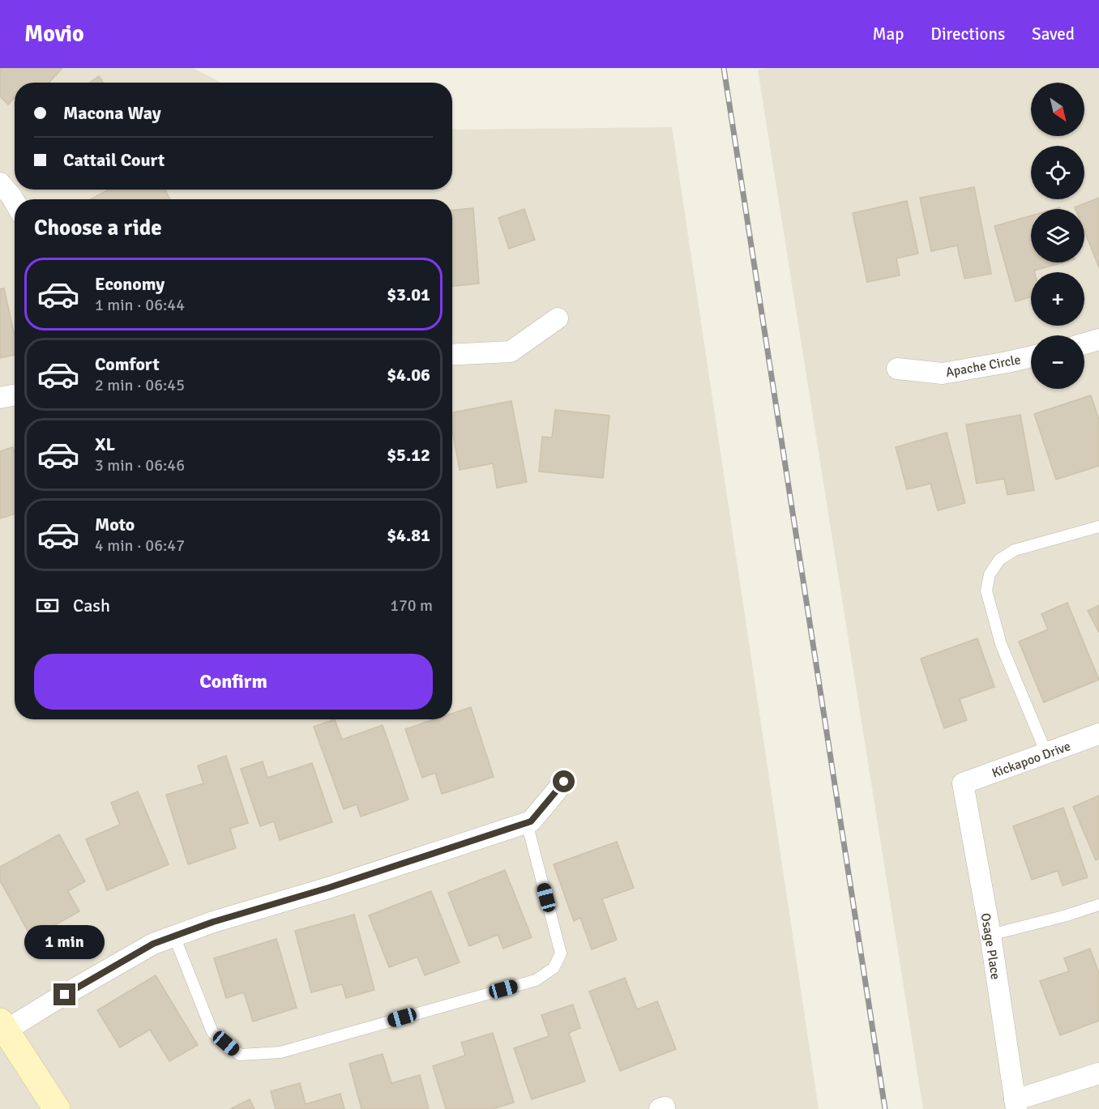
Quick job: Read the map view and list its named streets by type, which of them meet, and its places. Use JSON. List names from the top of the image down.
{
  "streets": {
    "street": ["Apache Circle", "Kickapoo Drive", "Osage Place"]
  },
  "crossings": [
    ["Kickapoo Drive", "Osage Place"]
  ],
  "north": "bottom right",
  "page": {
    "header": "Movio",
    "nav": ["Map", "Directions", "Saved"],
    "map_buttons": ["+", "−"],
    "banner": ["Macona Way", "Cattail Court"],
    "heading": "Choose a ride",
    "list": [
      {
        "name": "Economy",
        "note": "1 min · 06:44",
        "value": "$3.01"
      },
      {
        "name": "Comfort",
        "note": "2 min · 06:45",
        "value": "$4.06"
      },
      {
        "name": "XL",
        "note": "3 min · 06:46",
        "value": "$5.12"
      },
      {
        "name": "Moto",
        "note": "4 min · 06:47",
        "value": "$4.81"
      }
    ],
    "pay": ["Cash", "170 m"],
    "buttons": "Confirm",
    "bubble": "1 min"
  }
}
